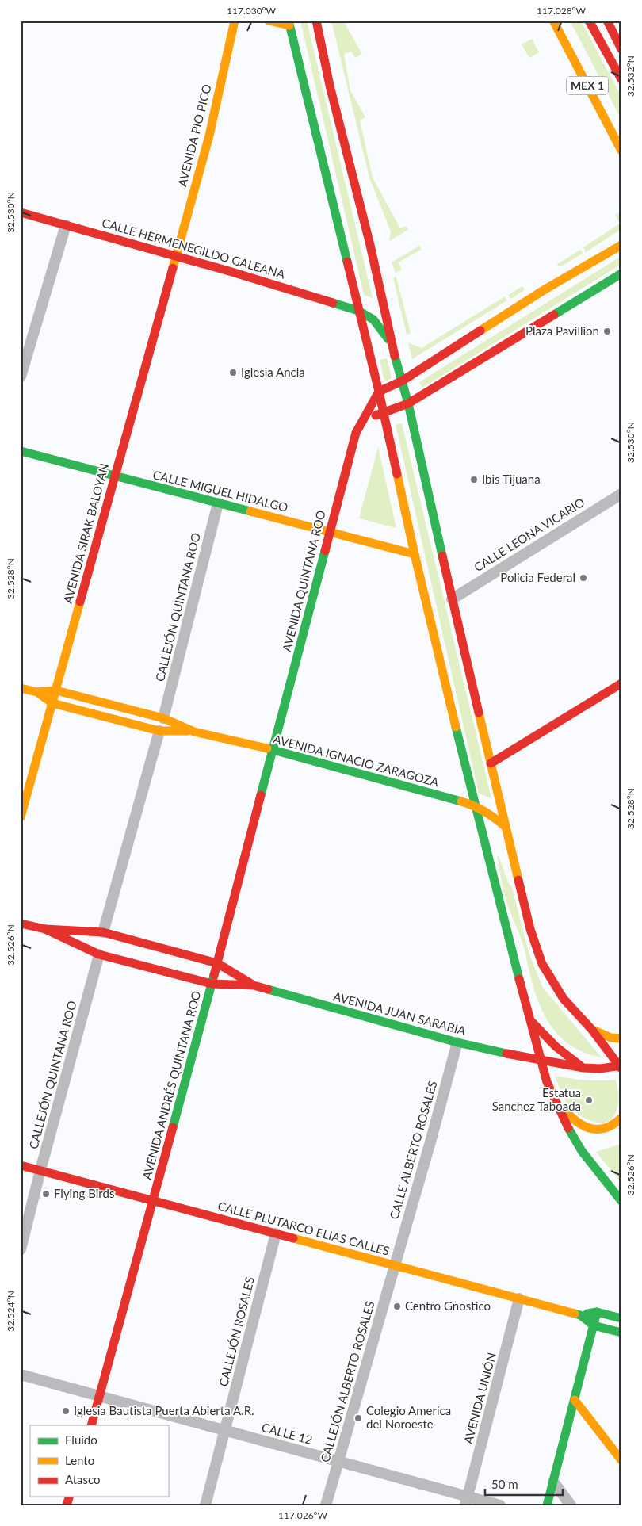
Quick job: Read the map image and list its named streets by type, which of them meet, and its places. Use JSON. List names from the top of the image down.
{
  "streets": {
    "main road": [
      "MEX 1",
      "AVENIDA PIO PICO",
      "CALLE HERMENEGILDO GALEANA",
      "CALLE MIGUEL HIDALGO",
      "AVENIDA SIRAK BALOYAN",
      "AVENIDA QUINTANA ROO",
      "AVENIDA IGNACIO ZARAGOZA",
      "AVENIDA JUAN SARABIA",
      "AVENIDA ANDRÉS QUINTANA ROO",
      "CALLE PLUTARCO ELIAS CALLES"
    ],
    "street": [
      "CALLE LEONA VICARIO",
      "CALLEJÓN QUINTANA ROO",
      "CALLE ALBERTO ROSALES",
      "CALLEJÓN ROSALES",
      "CALLEJÓN ALBERTO ROSALES",
      "AVENIDA UNIÓN",
      "CALLE 12"
    ]
  },
  "crossings": [
    ["AVENIDA PIO PICO", "CALLE HERMENEGILDO GALEANA"],
    ["AVENIDA PIO PICO", "AVENIDA SIRAK BALOYAN"],
    ["CALLE HERMENEGILDO GALEANA", "AVENIDA SIRAK BALOYAN"],
    ["CALLE MIGUEL HIDALGO", "AVENIDA SIRAK BALOYAN"],
    ["CALLE MIGUEL HIDALGO", "AVENIDA QUINTANA ROO"],
    ["CALLE MIGUEL HIDALGO", "CALLEJÓN QUINTANA ROO"],
    ["AVENIDA SIRAK BALOYAN", "AVENIDA IGNACIO ZARAGOZA"],
    ["AVENIDA QUINTANA ROO", "AVENIDA IGNACIO ZARAGOZA"],
    ["AVENIDA QUINTANA ROO", "AVENIDA ANDRÉS QUINTANA ROO"],
    ["CALLEJÓN QUINTANA ROO", "AVENIDA IGNACIO ZARAGOZA"],
    ["CALLEJÓN QUINTANA ROO", "AVENIDA JUAN SARABIA"],
    ["CALLEJÓN QUINTANA ROO", "CALLE PLUTARCO ELIAS CALLES"],
    ["AVENIDA IGNACIO ZARAGOZA", "AVENIDA ANDRÉS QUINTANA ROO"],
    ["AVENIDA JUAN SARABIA", "AVENIDA ANDRÉS QUINTANA ROO"],
    ["AVENIDA JUAN SARABIA", "CALLE ALBERTO ROSALES"],
    ["AVENIDA ANDRÉS QUINTANA ROO", "CALLE PLUTARCO ELIAS CALLES"],
    ["AVENIDA ANDRÉS QUINTANA ROO", "CALLE 12"],
    ["CALLE ALBERTO ROSALES", "CALLE PLUTARCO ELIAS CALLES"],
    ["CALLE ALBERTO ROSALES", "CALLEJÓN ALBERTO ROSALES"],
    ["CALLE PLUTARCO ELIAS CALLES", "CALLEJÓN ROSALES"],
    ["CALLE PLUTARCO ELIAS CALLES", "CALLEJÓN ALBERTO ROSALES"],
    ["CALLE PLUTARCO ELIAS CALLES", "AVENIDA UNIÓN"],
    ["CALLEJÓN ROSALES", "CALLE 12"],
    ["CALLEJÓN ALBERTO ROSALES", "CALLE 12"],
    ["AVENIDA UNIÓN", "CALLE 12"]
  ],
  "places": [
    "Plaza Pavillion",
    "Iglesia Ancla",
    "Ibis Tijuana",
    "Policia Federal",
    "Estatua Sanchez Taboada",
    "Flying Birds",
    "Centro Gnostico",
    "Iglesia Bautista Puerta Abierta A.R.",
    "Colegio America del Noroeste"
  ],
  "legend": ["Fluido", "Lento", "Atasco"],
  "scale_bar": "50 m",
  "coordinates": [
    "117.030°W",
    "117.028°W",
    "32.532°N",
    "32.530°N",
    "32.528°N",
    "32.526°N",
    "32.524°N",
    "117.026°W"
  ]
}
